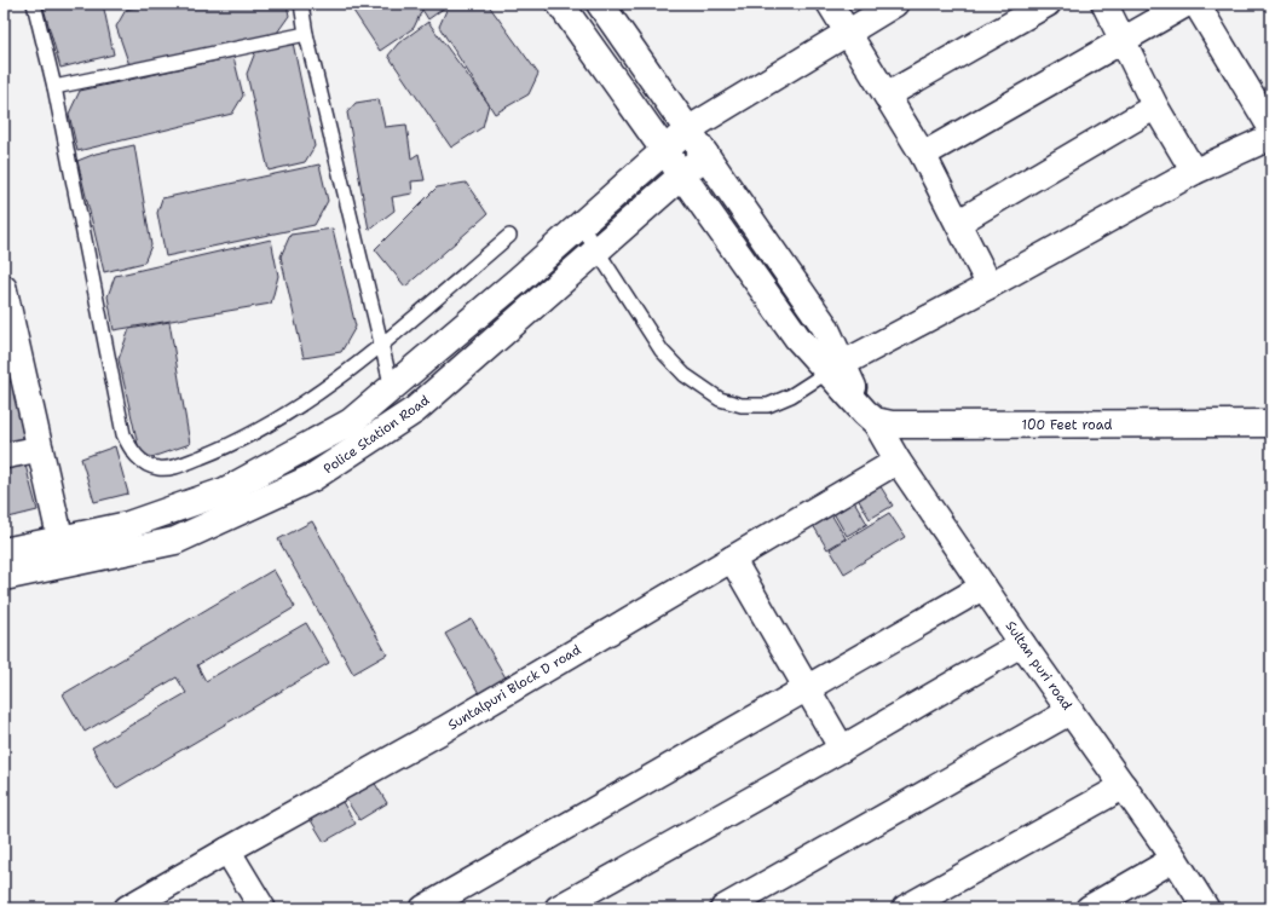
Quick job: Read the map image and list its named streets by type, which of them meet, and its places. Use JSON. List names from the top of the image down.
{
  "streets": {
    "street": [
      "100 Feet road",
      "Police Station Road",
      "Sultan puri road",
      "Suntalpuri Block D road"
    ]
  },
  "crossings": [
    ["100 Feet road", "Sultan puri road"],
    ["Sultan puri road", "Suntalpuri Block D road"]
  ]
}
